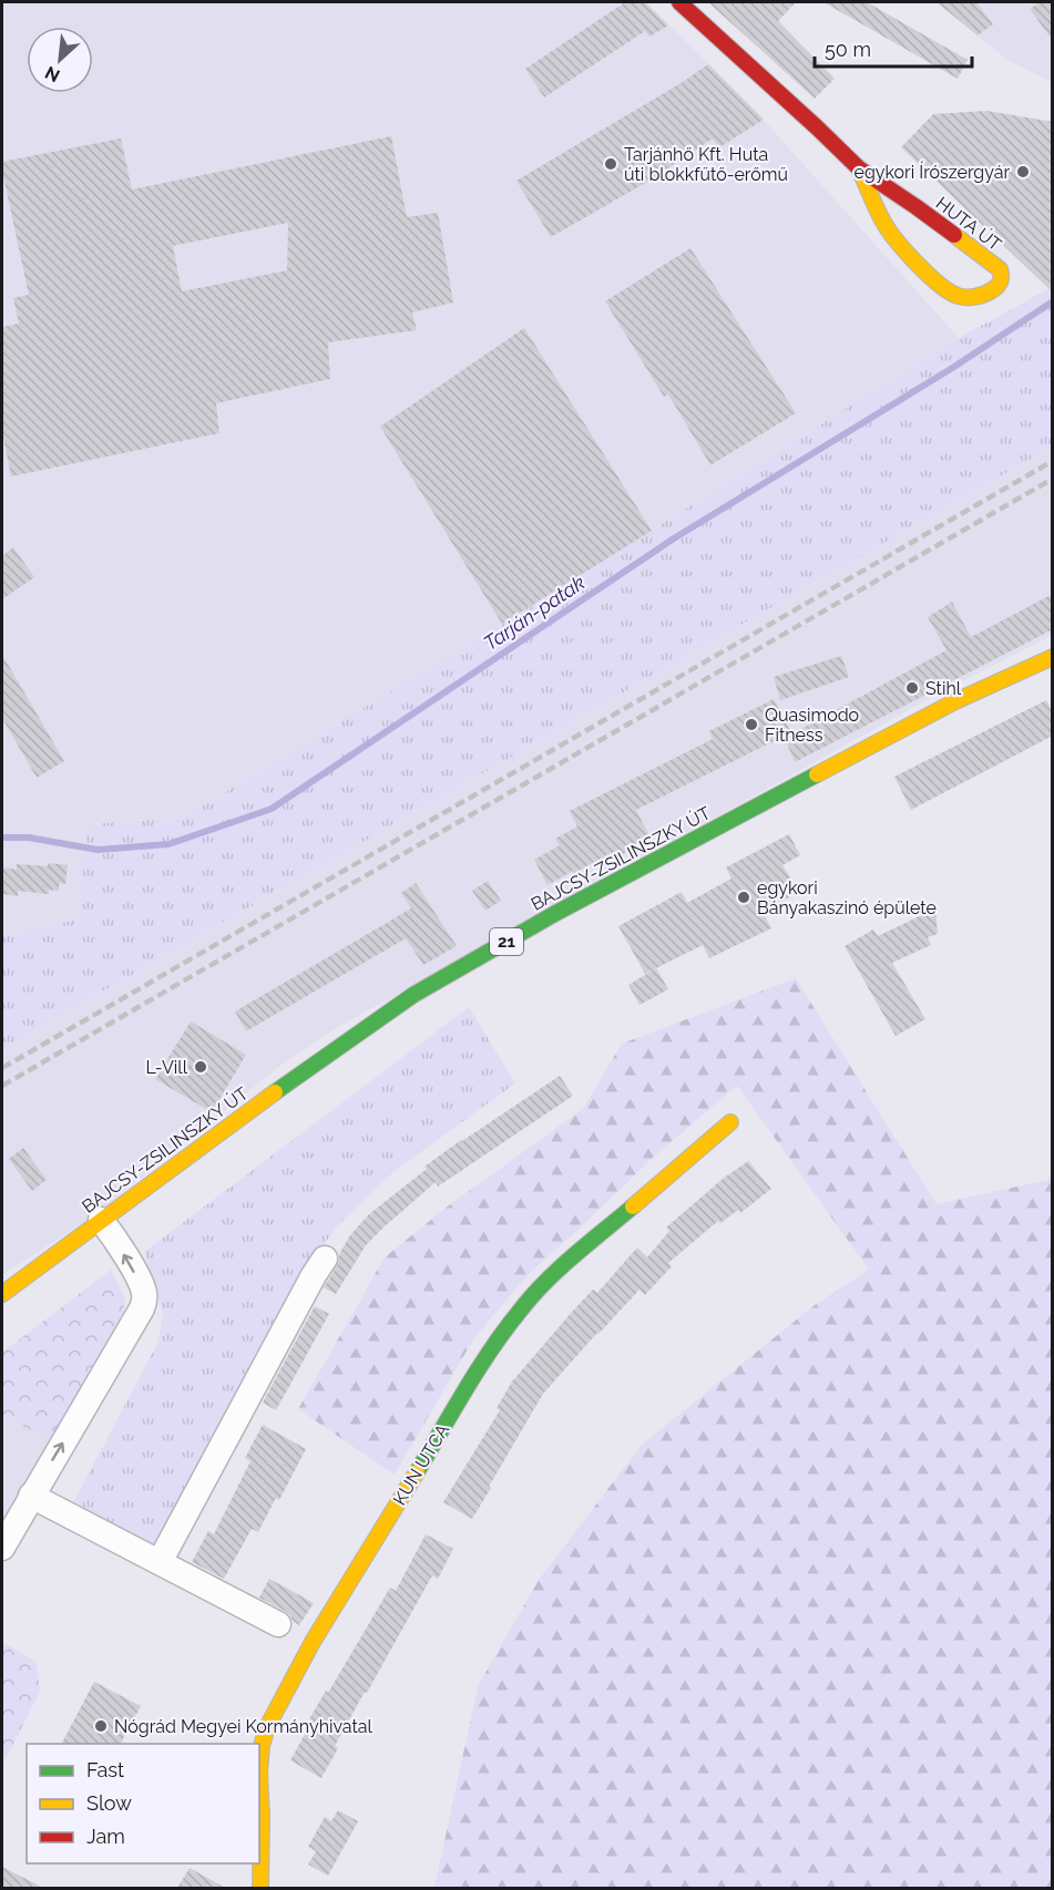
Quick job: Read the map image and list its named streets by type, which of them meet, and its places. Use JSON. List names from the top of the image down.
{
  "streets": {
    "street": [
      "HUTA ÚT",
      "BAJCSY-ZSILINSZKY ÚT",
      "21",
      "KUN UTCA"
    ]
  },
  "water": ["Tarján-patak"],
  "places": [
    "Tarjánhő Kft. Huta úti blokkfűtő-erőmű",
    "egykori Írószergyár",
    "Stihl",
    "Quasimodo Fitness",
    "egykori Bányakaszinó épülete",
    "L-Vill",
    "Nógrád Megyei Kormányhivatal"
  ],
  "legend": ["Fast", "Slow", "Jam"],
  "scale_bar": "50 m",
  "north": "bottom left"
}
